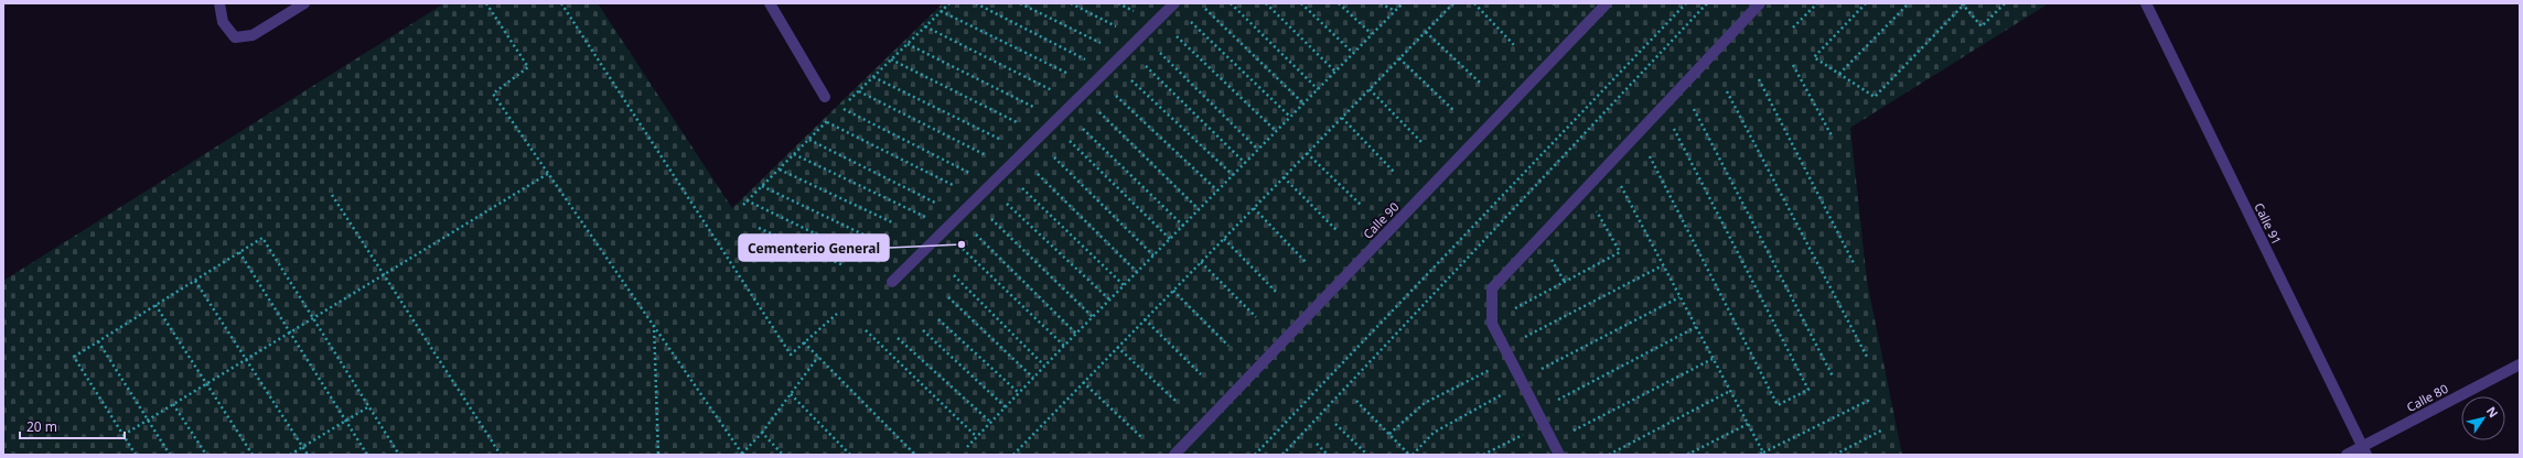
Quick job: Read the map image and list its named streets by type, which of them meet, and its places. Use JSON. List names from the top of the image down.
{
  "streets": {
    "street": ["Calle 90", "Calle 91", "Calle 80"]
  },
  "crossings": [
    ["Calle 91", "Calle 80"]
  ],
  "places": ["Cementerio General"],
  "scale_bar": "20 m",
  "north": "top right"
}
